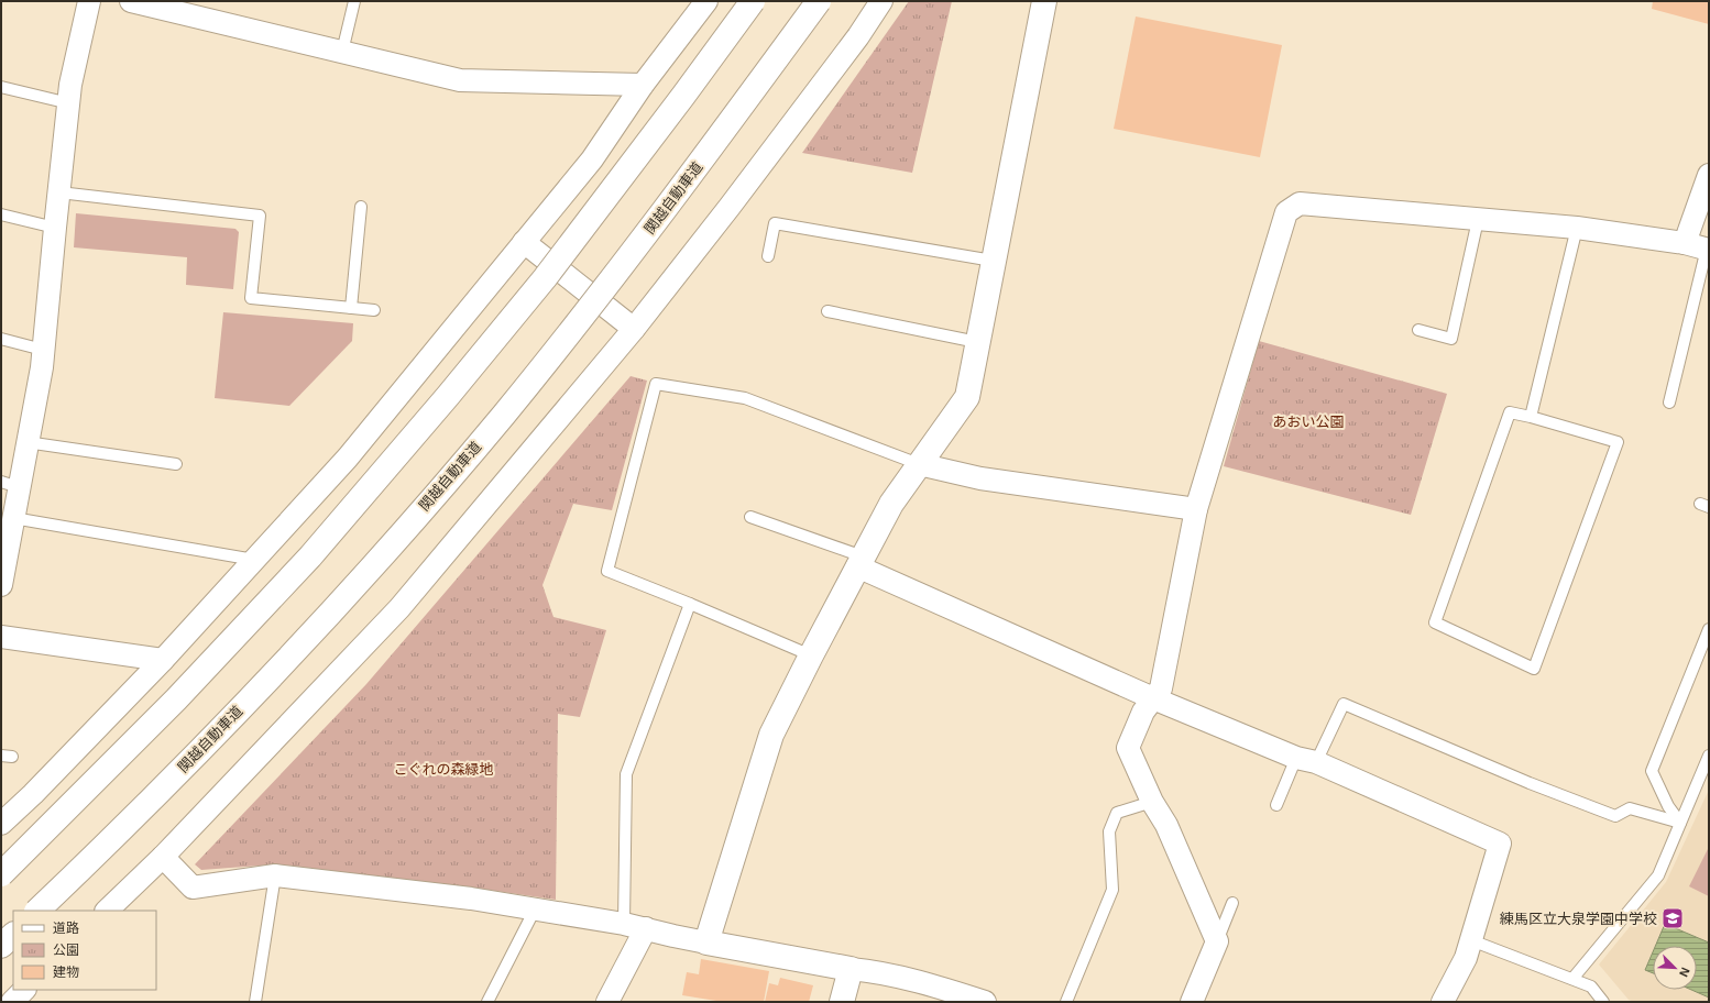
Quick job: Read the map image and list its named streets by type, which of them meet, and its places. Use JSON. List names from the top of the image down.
{
  "streets": {
    "main road": ["関越自動車道"]
  },
  "parks": ["あおい公園", "こぐれの森緑地"],
  "places": {
    "school or university": ["練馬区立大泉学園中学校"]
  },
  "legend": ["道路", "公園", "建物"],
  "north": "bottom right"
}
